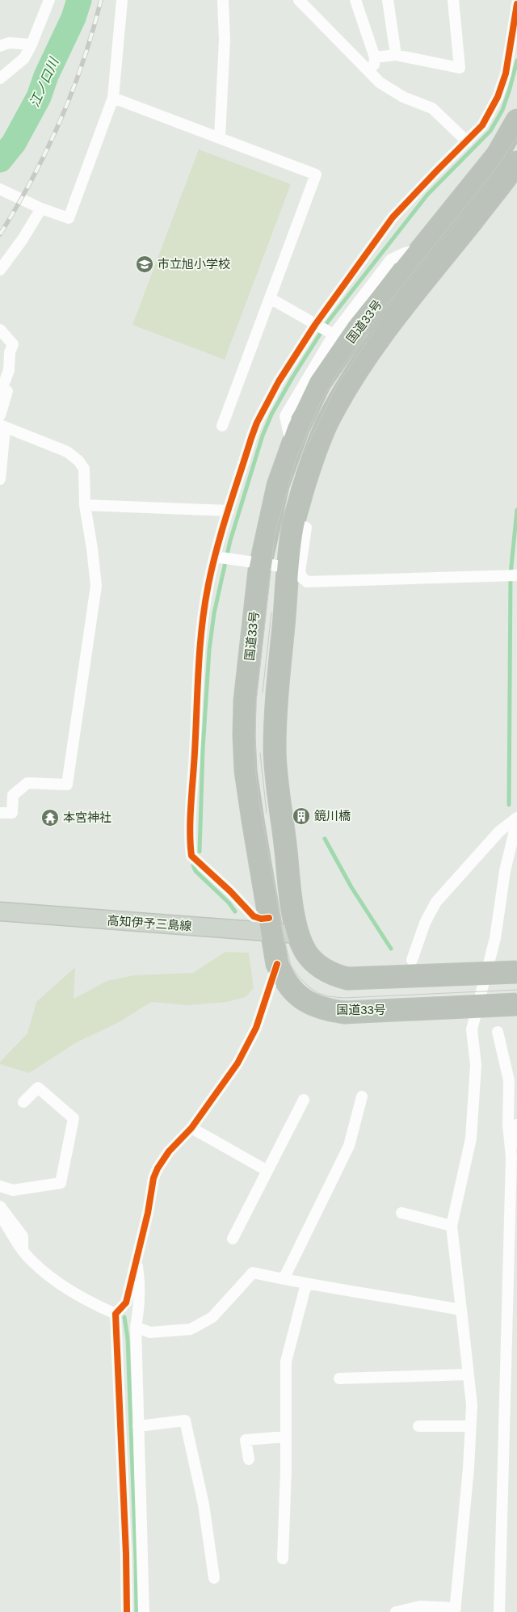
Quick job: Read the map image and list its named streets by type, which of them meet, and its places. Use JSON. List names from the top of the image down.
{
  "streets": {
    "highway": ["国道33号"],
    "main road": ["高知伊予三島線"]
  },
  "crossings": [
    ["国道33号", "高知伊予三島線"]
  ],
  "water": ["江ノ口川"],
  "places": {
    "school or university": ["市立旭小学校"],
    "building": ["鏡川橋"],
    "temple": ["本宮神社"]
  }
}
